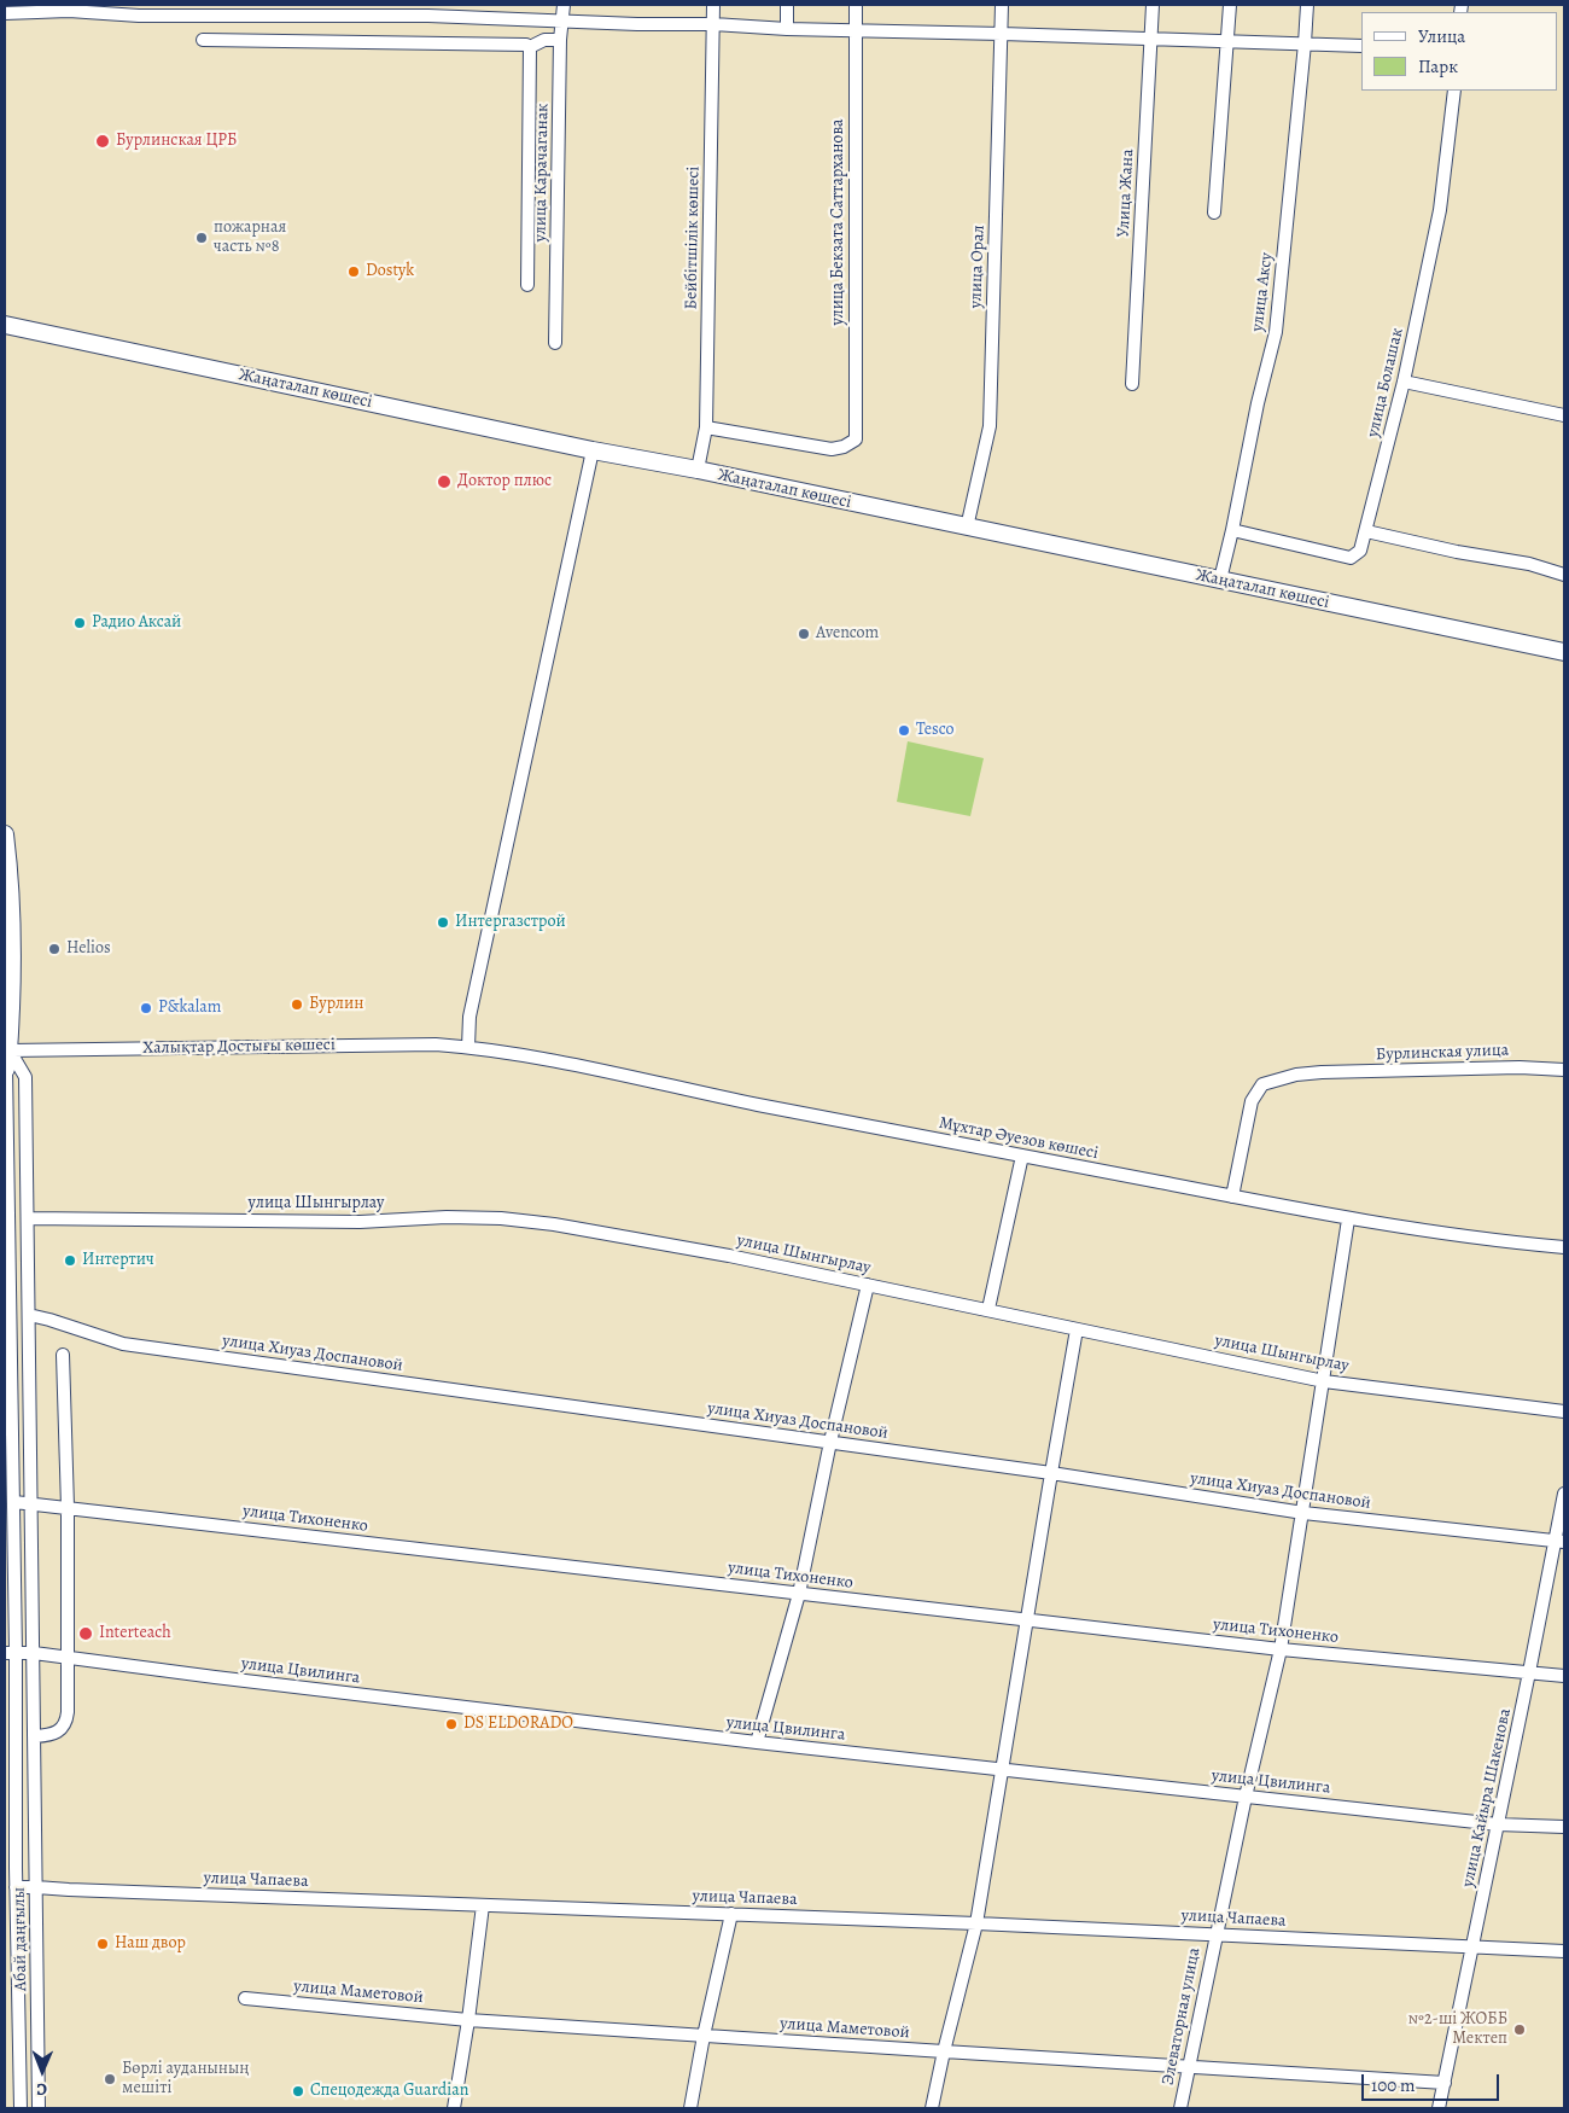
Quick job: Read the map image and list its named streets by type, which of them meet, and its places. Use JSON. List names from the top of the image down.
{
  "streets": {
    "main road": ["Жаңаталап көшесі"],
    "street": [
      "улица Карачаганак",
      "Улица Жана",
      "улица Бекзата Саттарханова",
      "Бейбітшілік көшесі",
      "улица Орал",
      "улица Аксу",
      "улица Болашак",
      "Халықтар Достығы көшесі",
      "Бурлинская улица",
      "Мұхтар Әуезов көшесі",
      "улица Шынгырлау",
      "улица Хиуаз Доспановой",
      "улица Тихоненко",
      "улица Цвилинга",
      "улица Кайыра Шакенова",
      "улица Чапаева",
      "Абай даңғылы",
      "улица Маметовой",
      "Элеваторная улица"
    ]
  },
  "crossings": [
    ["улица Бекзата Саттарханова", "Бейбітшілік көшесі"],
    ["Бейбітшілік көшесі", "Жаңаталап көшесі"],
    ["улица Орал", "Жаңаталап көшесі"],
    ["улица Аксу", "улица Болашак"],
    ["улица Аксу", "Жаңаталап көшесі"],
    ["Халықтар Достығы көшесі", "Мұхтар Әуезов көшесі"],
    ["Халықтар Достығы көшесі", "Абай даңғылы"],
    ["Бурлинская улица", "Мұхтар Әуезов көшесі"],
    ["Мұхтар Әуезов көшесі", "Элеваторная улица"],
    ["улица Шынгырлау", "Абай даңғылы"],
    ["улица Шынгырлау", "Элеваторная улица"],
    ["улица Хиуаз Доспановой", "улица Кайыра Шакенова"],
    ["улица Хиуаз Доспановой", "Абай даңғылы"],
    ["улица Хиуаз Доспановой", "Элеваторная улица"],
    ["улица Тихоненко", "улица Кайыра Шакенова"],
    ["улица Тихоненко", "Абай даңғылы"],
    ["улица Тихоненко", "Элеваторная улица"],
    ["улица Цвилинга", "улица Кайыра Шакенова"],
    ["улица Цвилинга", "Абай даңғылы"],
    ["улица Цвилинга", "Элеваторная улица"],
    ["улица Кайыра Шакенова", "улица Чапаева"],
    ["улица Кайыра Шакенова", "улица Маметовой"],
    ["улица Чапаева", "Абай даңғылы"],
    ["улица Чапаева", "Элеваторная улица"],
    ["улица Маметовой", "Элеваторная улица"]
  ],
  "places": [
    "Бурлинская ЦРБ",
    "пожарная часть №8",
    "Dostyk",
    "Доктор плюс",
    "Радио Аксай",
    "Avencom",
    "Tesco",
    "Интергазстрой",
    "Helios",
    "Бурлин",
    "P&kalam",
    "Интертич",
    "Interteach",
    "DS ELDORADO",
    "Наш двор",
    "№2-ші ЖОББ Мектеп",
    "Бөрлі ауданының мешіті",
    "Спецодежда Guardian"
  ],
  "legend": ["Улица", "Парк"],
  "scale_bar": "100 m",
  "north": "bottom"
}
